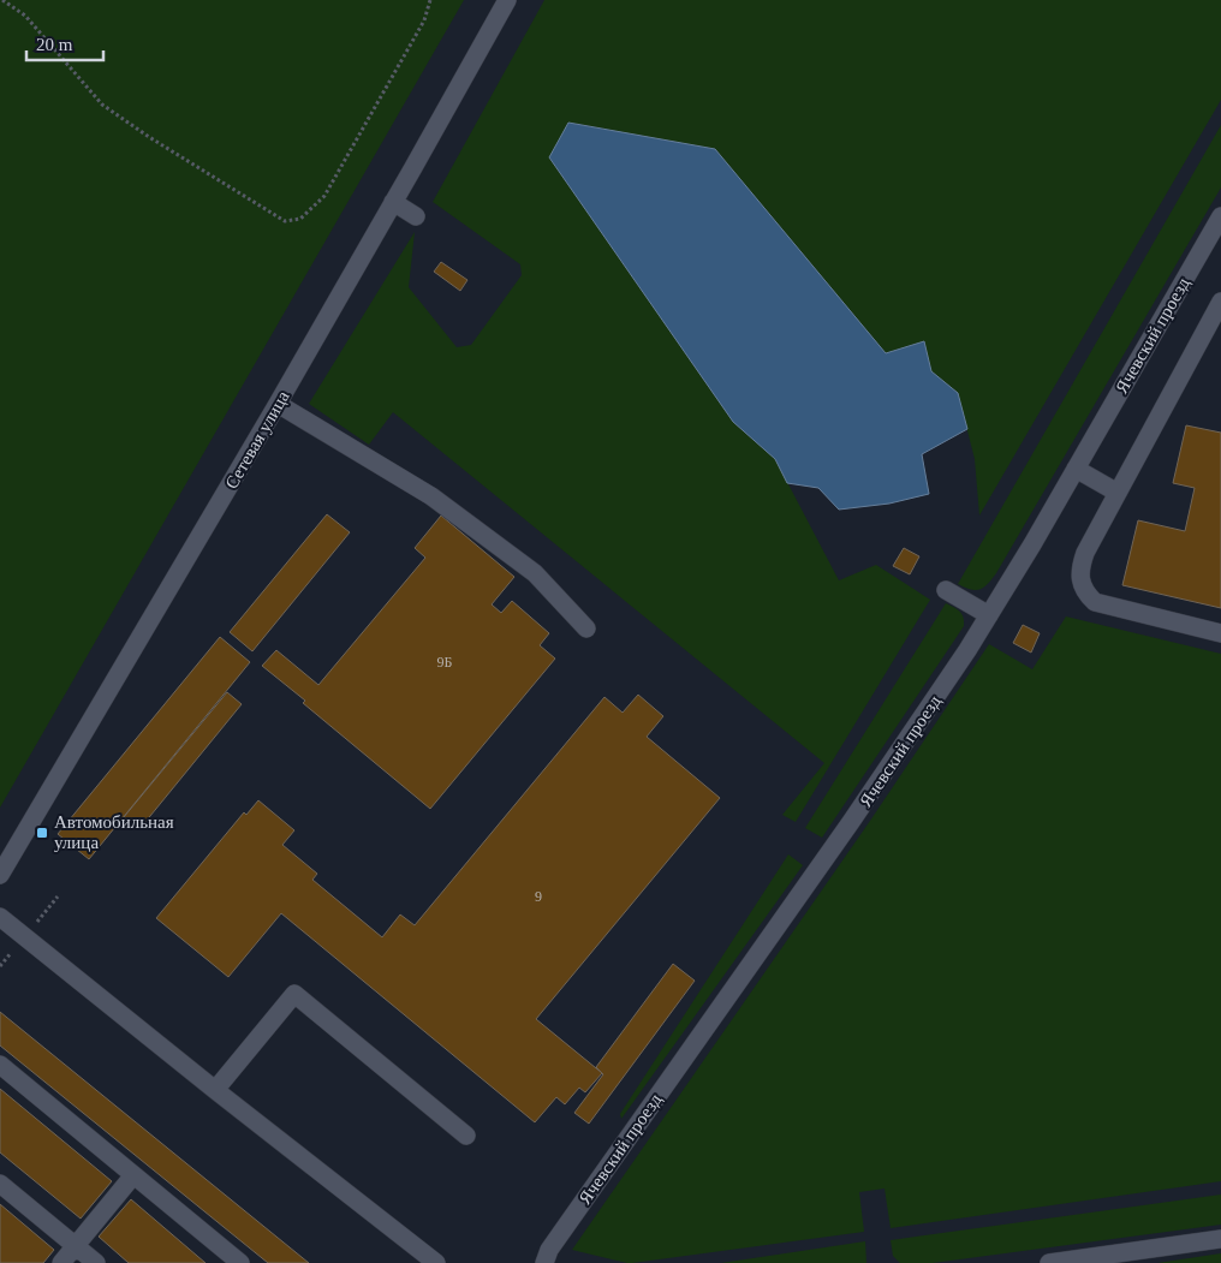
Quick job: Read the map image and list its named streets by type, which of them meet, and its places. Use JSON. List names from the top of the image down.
{
  "streets": {
    "street": ["Ячевский проезд", "Сетевая улица"]
  },
  "places": {
    "transit": ["Автомобильная улица"]
  },
  "house_numbers": ["9Б", "9"],
  "scale_bar": "20 m"
}
